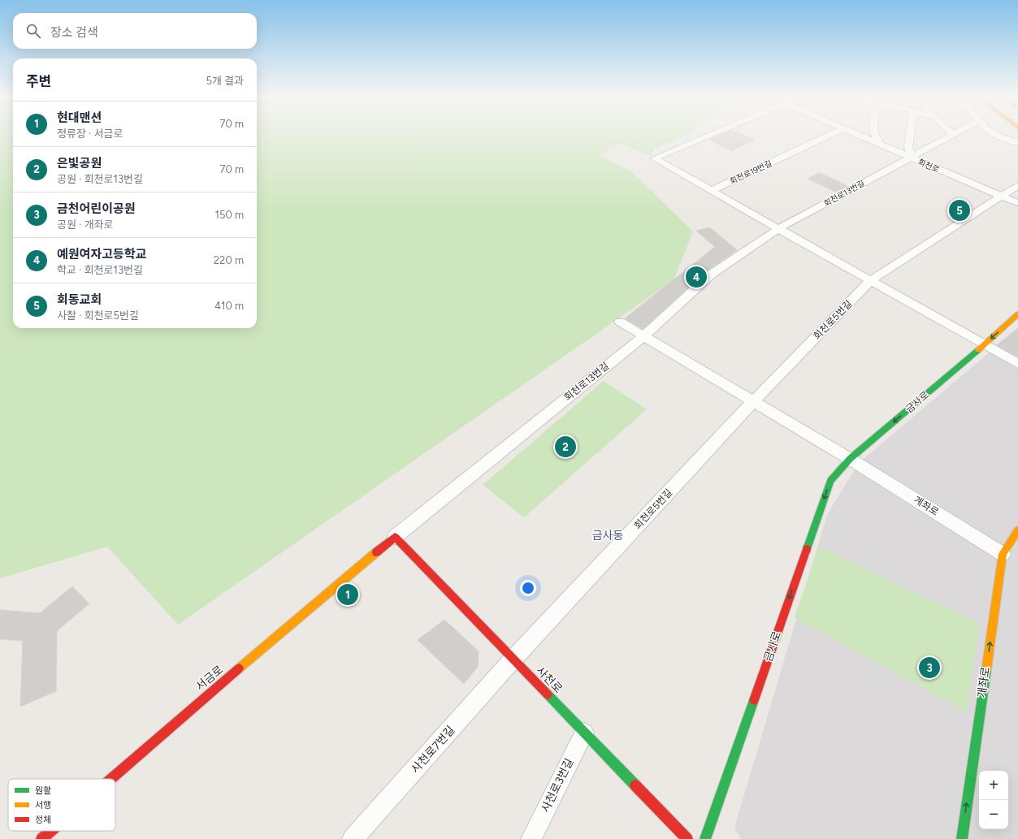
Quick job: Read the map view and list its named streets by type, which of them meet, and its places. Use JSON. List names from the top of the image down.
{
  "streets": {
    "main road": [
      "금사로",
      "서금로",
      "사천로",
      "개좌로"
    ],
    "street": [
      "회천로",
      "회천로19번길",
      "회천로13번길",
      "회천로5번길",
      "계좌로",
      "사천로7번길",
      "사천로3번길"
    ]
  },
  "crossings": [
    ["회천로", "회천로13번길"],
    ["회천로", "회천로5번길"],
    ["회천로13번길", "서금로"],
    ["회천로13번길", "사천로"],
    ["회천로5번길", "사천로"],
    ["회천로5번길", "사천로7번길"],
    ["금사로", "계좌로"],
    ["계좌로", "개좌로"],
    ["서금로", "사천로"],
    ["사천로", "사천로7번길"],
    ["사천로", "사천로3번길"]
  ],
  "one_way": ["금사로", "개좌로"],
  "districts": ["금사동"],
  "legend": ["원활", "서행", "정체"],
  "page": {
    "search": "장소 검색",
    "heading": ["주변", "5개 결과"],
    "list": [
      {
        "mark": "1",
        "name": "현대맨션",
        "note": "정류장 · 서금로",
        "value": "70 m"
      },
      {
        "mark": "2",
        "name": "은빛공원",
        "note": "공원 · 회천로13번길",
        "value": "70 m"
      },
      {
        "mark": "3",
        "name": "금천어린이공원",
        "note": "공원 · 개좌로",
        "value": "150 m"
      },
      {
        "mark": "4",
        "name": "예원여자고등학교",
        "note": "학교 · 회천로13번길",
        "value": "220 m"
      },
      {
        "mark": "5",
        "name": "회동교회",
        "note": "사찰 · 회천로5번길",
        "value": "410 m"
      }
    ],
    "pins": [
      "5",
      "4",
      "2",
      "1",
      "3"
    ],
    "map_buttons": ["+", "−"]
  }
}
